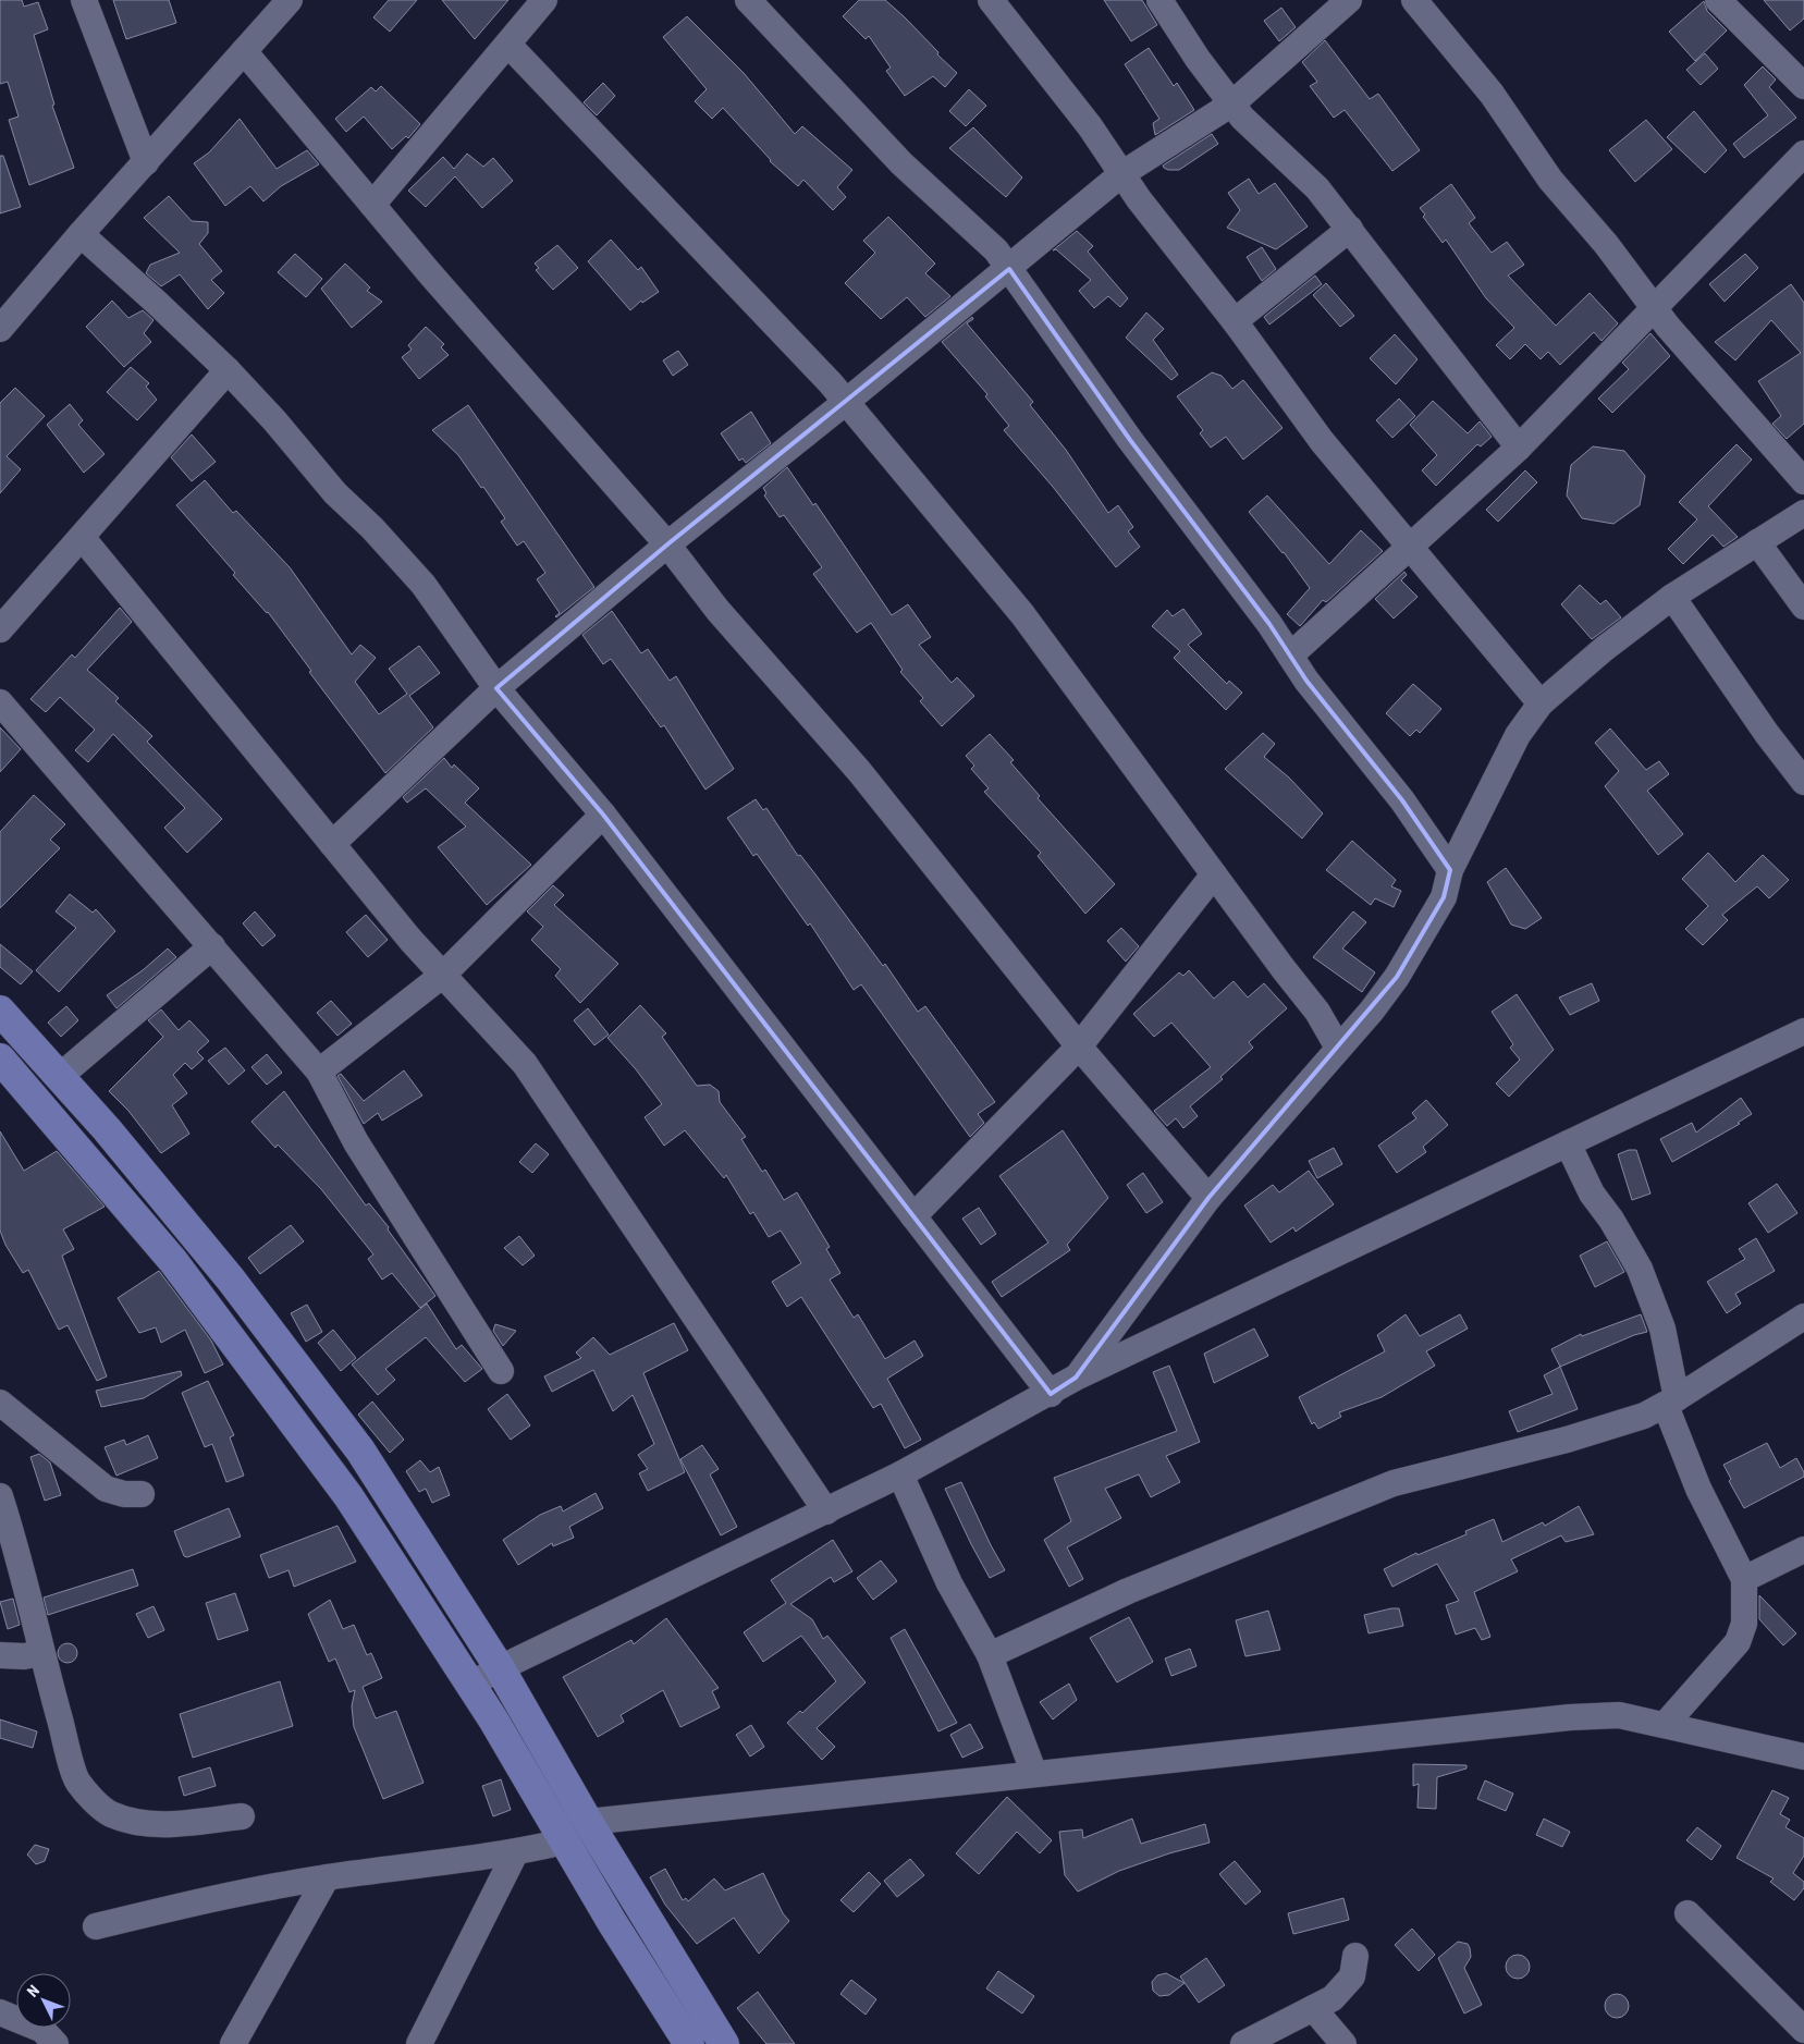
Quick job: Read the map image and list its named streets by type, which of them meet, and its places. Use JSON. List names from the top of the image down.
{
  "north": "top left"
}
